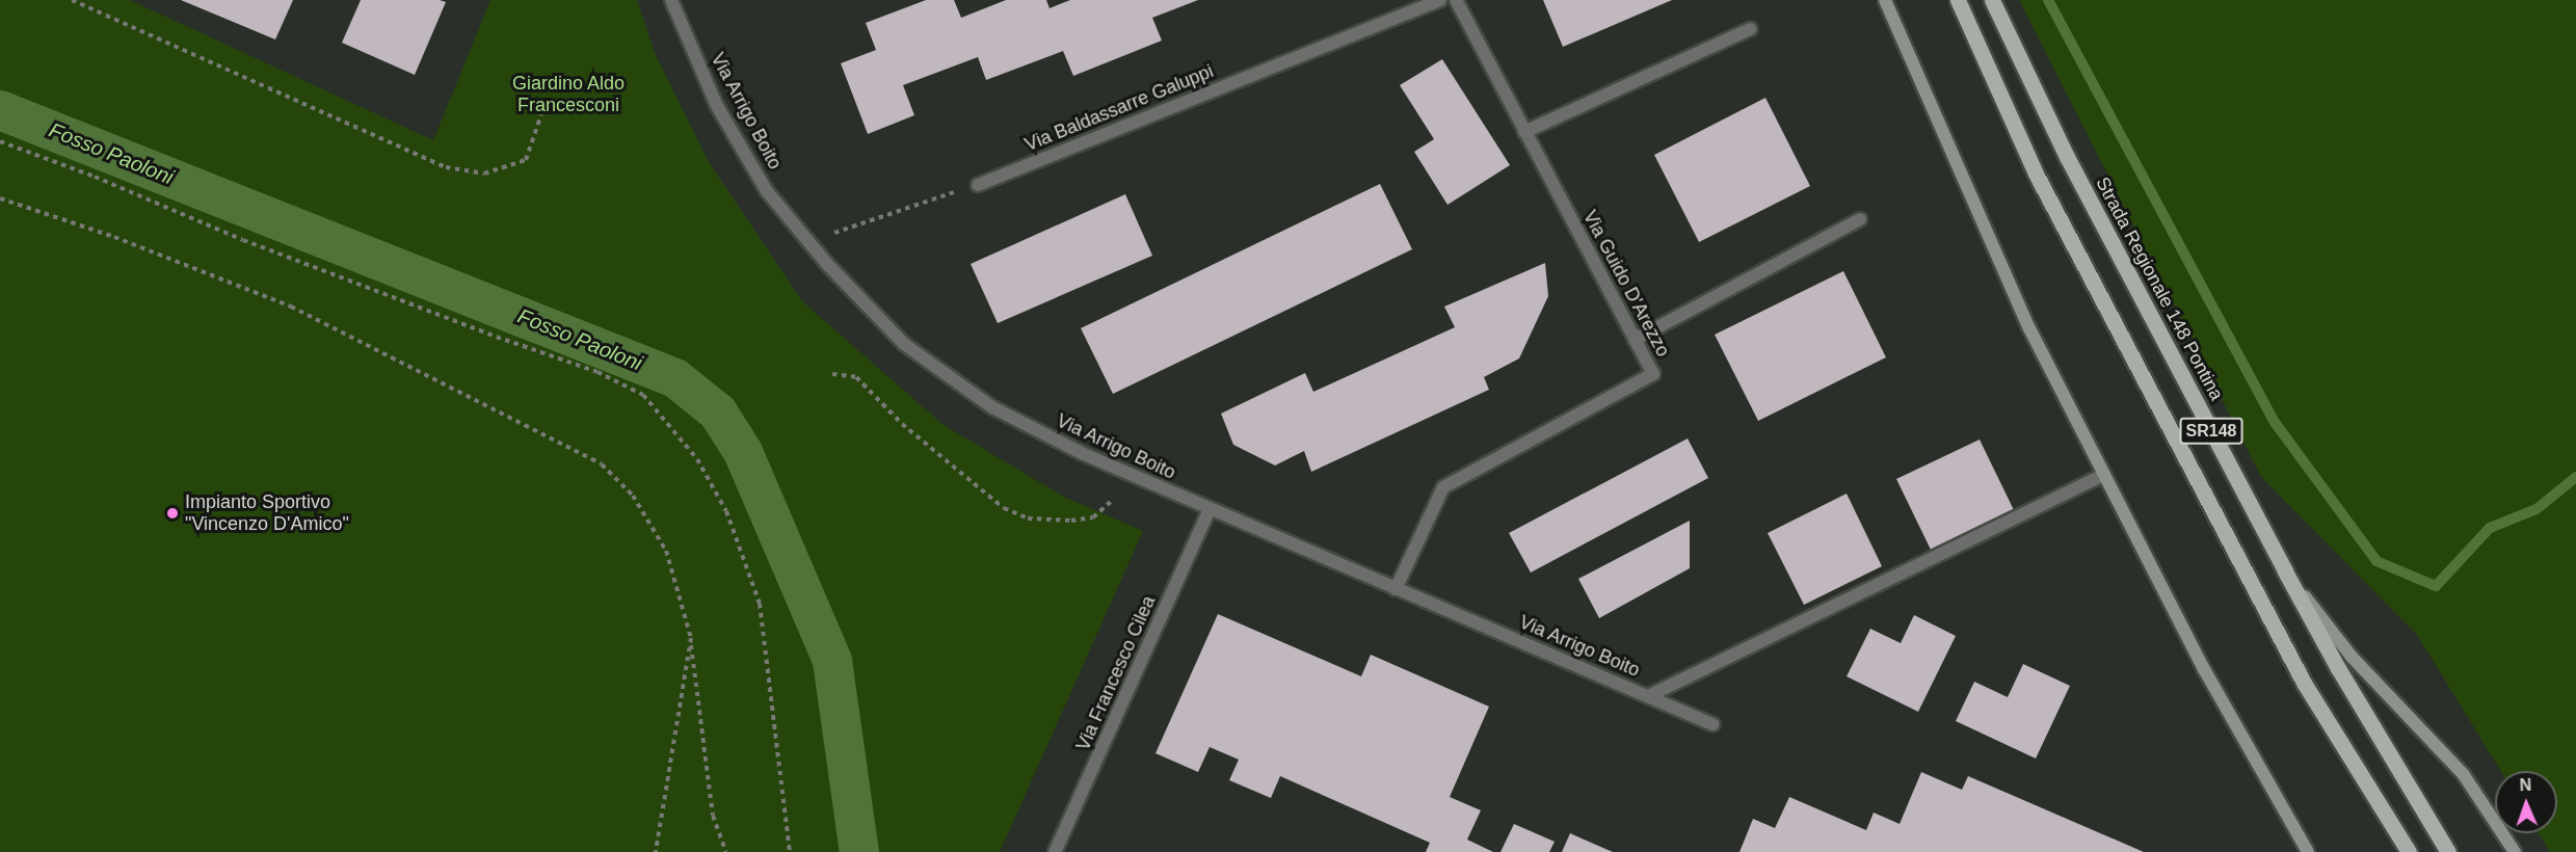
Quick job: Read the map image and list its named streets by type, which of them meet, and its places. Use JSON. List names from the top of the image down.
{
  "streets": {
    "main road": ["Strada Regionale 148 Pontina", "SR148"],
    "street": [
      "Via Baldassarre Galuppi",
      "Via Arrigo Boito",
      "Via Guido D'Arezzo",
      "Via Francesco Cilea"
    ]
  },
  "crossings": [
    ["Via Arrigo Boito", "Via Guido D'Arezzo"],
    ["Via Arrigo Boito", "Via Francesco Cilea"]
  ],
  "water": ["Fosso Paoloni"],
  "parks": ["Giardino Aldo Francesconi"],
  "places": ["Impianto Sportivo \"Vincenzo D'Amico\""],
  "north": "top"
}
